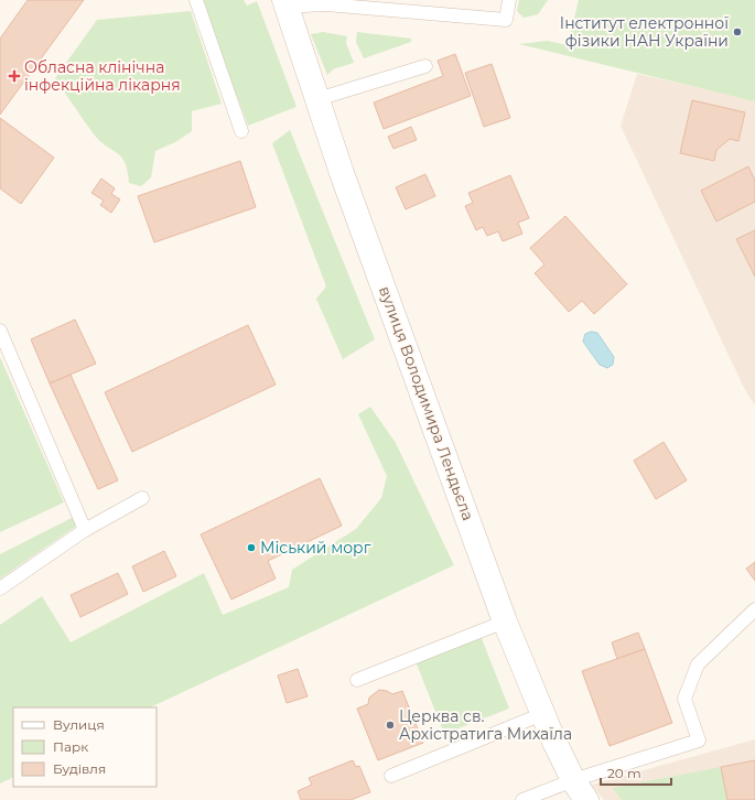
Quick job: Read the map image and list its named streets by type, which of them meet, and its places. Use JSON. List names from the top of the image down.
{
  "streets": {
    "street": ["вулиця Володимира Лендьєла"]
  },
  "places": {
    "other": ["Інститут електронної фізики НАН України", "Міський морг", "Церква св. Архістратига Михаїла"],
    "health": ["Обласна клінічна інфекційна лікарня"]
  },
  "legend": ["Вулиця", "Парк", "Будівля"],
  "scale_bar": "20 m"
}
